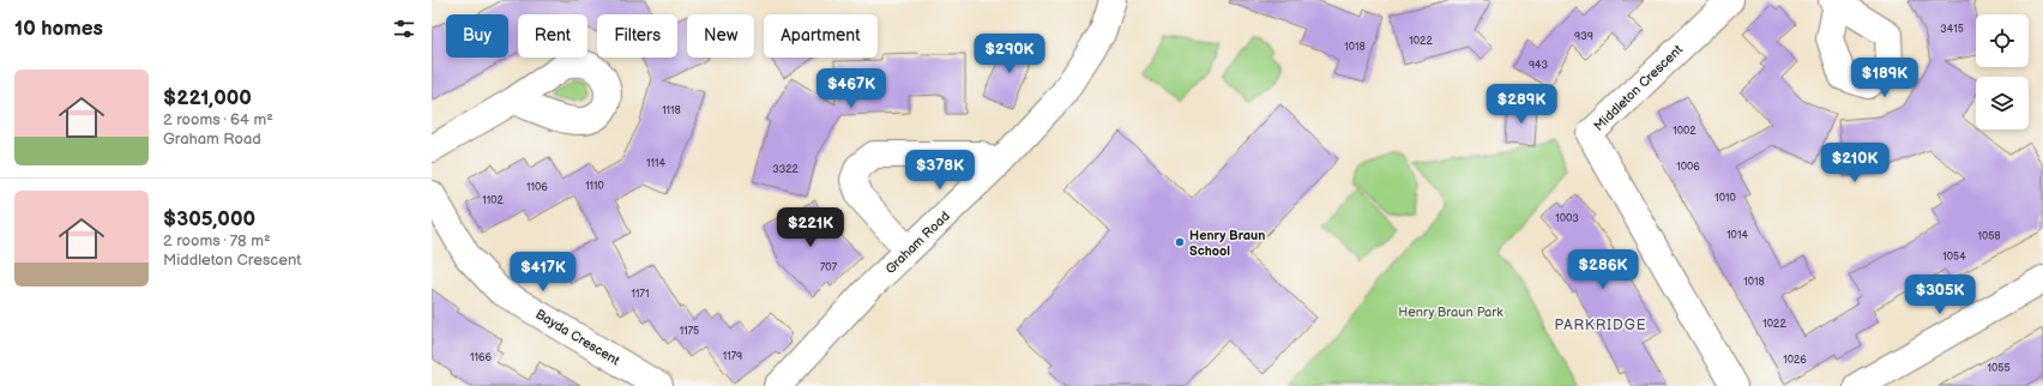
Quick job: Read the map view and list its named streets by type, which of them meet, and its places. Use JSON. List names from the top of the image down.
{
  "streets": {
    "street": ["Middleton Crescent", "Graham Road", "Bayda Crescent"]
  },
  "districts": ["PARKRIDGE"],
  "parks": ["Henry Braun Park"],
  "places": ["Henry Braun School"],
  "house_numbers": [
    "3415",
    "939",
    "1022",
    "1018",
    "943",
    "1118",
    "1002",
    "1114",
    "1006",
    "3322",
    "1110",
    "1106",
    "1010",
    "1102",
    "1003",
    "1014",
    "1058",
    "1054",
    "707",
    "1018",
    "1171",
    "1022",
    "1175",
    "1179",
    "1166",
    "1026",
    "1055"
  ],
  "page": {
    "heading": "10 homes",
    "chip": [
      "Buy",
      "Rent",
      "Filters",
      "New",
      "Apartment"
    ],
    "price": [
      "$290K",
      "$189K",
      "$467K",
      "$289K",
      "$210K",
      "$378K",
      "$221K",
      "$286K",
      "$417K",
      "$305K"
    ],
    "list": [
      {
        "name": "$221,000",
        "note": "2 rooms · 64 m² · Graham Road"
      },
      {
        "name": "$305,000",
        "note": "2 rooms · 78 m² · Middleton Crescent"
      }
    ]
  }
}
